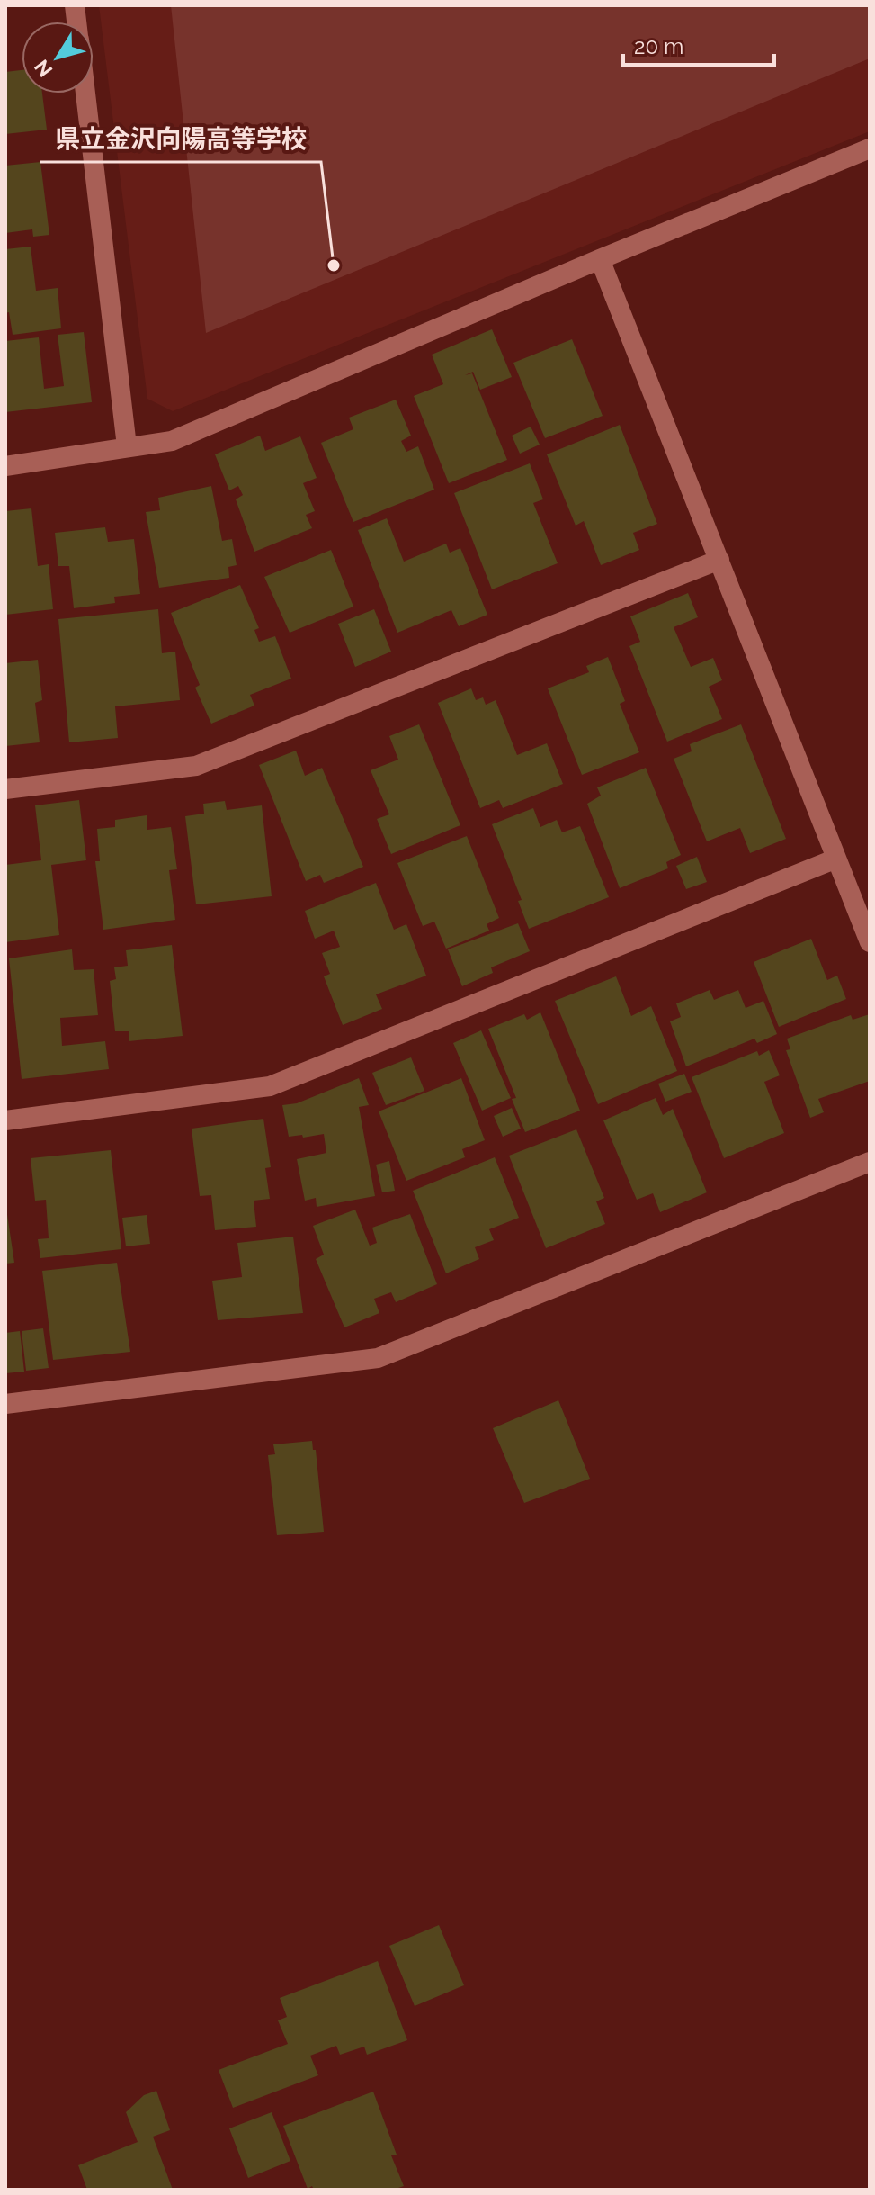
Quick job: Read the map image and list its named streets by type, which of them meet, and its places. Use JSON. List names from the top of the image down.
{
  "places": ["県立金沢向陽高等学校"],
  "scale_bar": "20 m",
  "north": "bottom left"
}
